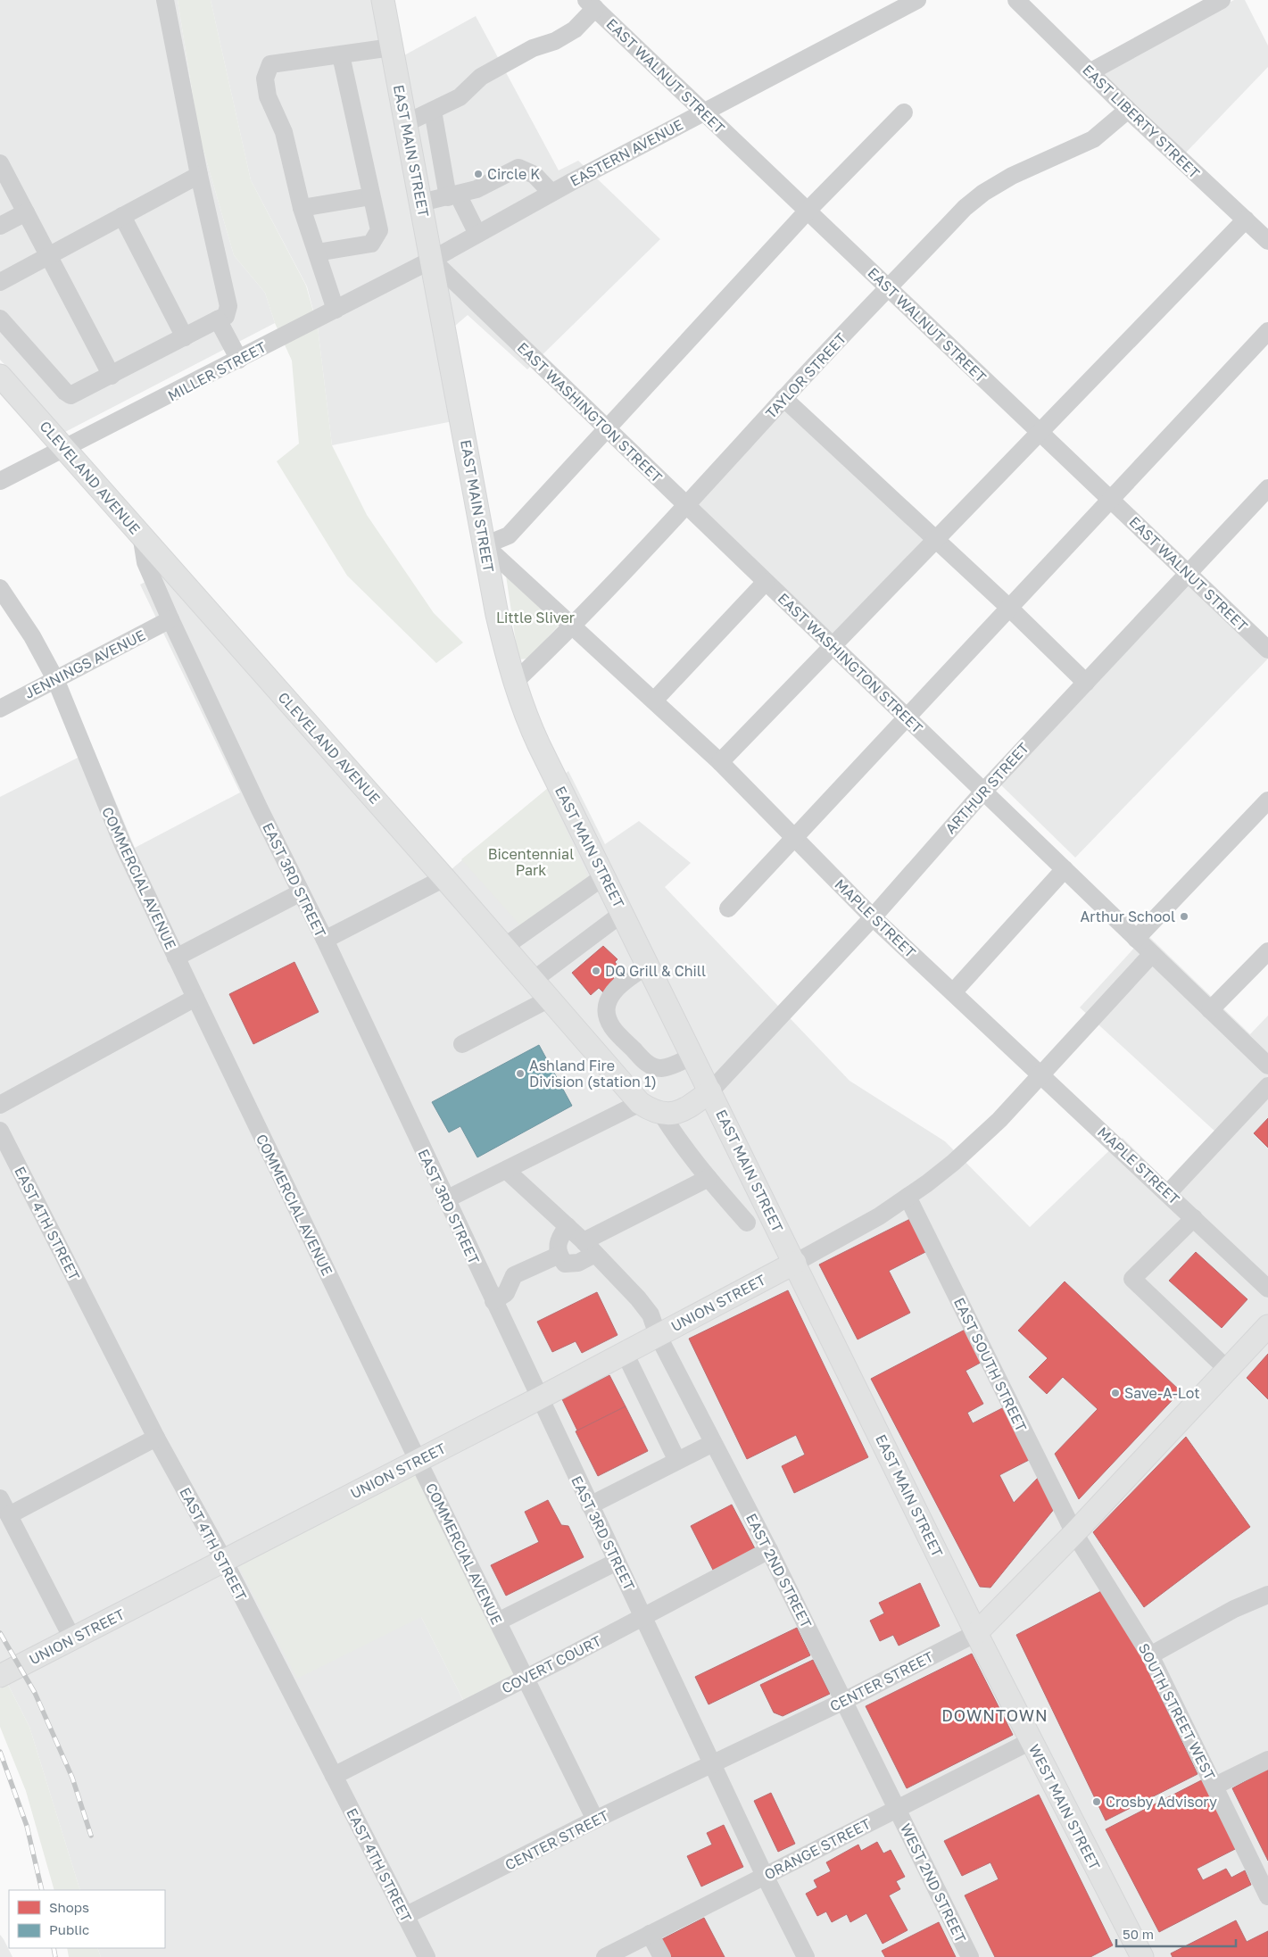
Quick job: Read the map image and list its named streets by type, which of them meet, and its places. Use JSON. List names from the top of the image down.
{
  "streets": {
    "main road": [
      "EAST MAIN STREET",
      "CLEVELAND AVENUE",
      "UNION STREET",
      "CENTER STREET",
      "WEST MAIN STREET"
    ],
    "street": [
      "EAST WALNUT STREET",
      "EAST LIBERTY STREET",
      "EASTERN AVENUE",
      "MILLER STREET",
      "TAYLOR STREET",
      "EAST WASHINGTON STREET",
      "JENNINGS AVENUE",
      "ARTHUR STREET",
      "COMMERCIAL AVENUE",
      "EAST 3RD STREET",
      "MAPLE STREET",
      "EAST 4TH STREET",
      "EAST SOUTH STREET",
      "EAST 2ND STREET",
      "COVERT COURT",
      "SOUTH STREET WEST",
      "ORANGE STREET",
      "WEST 2ND STREET"
    ]
  },
  "crossings": [
    ["EAST WALNUT STREET", "EASTERN AVENUE"],
    ["EAST WALNUT STREET", "TAYLOR STREET"],
    ["EAST WALNUT STREET", "ARTHUR STREET"],
    ["EAST LIBERTY STREET", "TAYLOR STREET"],
    ["EAST MAIN STREET", "EASTERN AVENUE"],
    ["EAST MAIN STREET", "MILLER STREET"],
    ["EAST MAIN STREET", "TAYLOR STREET"],
    ["EAST MAIN STREET", "EAST WASHINGTON STREET"],
    ["EAST MAIN STREET", "ARTHUR STREET"],
    ["EAST MAIN STREET", "MAPLE STREET"],
    ["EAST MAIN STREET", "UNION STREET"],
    ["EAST MAIN STREET", "CENTER STREET"],
    ["EAST MAIN STREET", "WEST MAIN STREET"],
    ["EASTERN AVENUE", "MILLER STREET"],
    ["EASTERN AVENUE", "EAST WASHINGTON STREET"],
    ["MILLER STREET", "EAST WASHINGTON STREET"],
    ["MILLER STREET", "CLEVELAND AVENUE"],
    ["TAYLOR STREET", "EAST WASHINGTON STREET"],
    ["TAYLOR STREET", "MAPLE STREET"],
    ["EAST WASHINGTON STREET", "ARTHUR STREET"],
    ["CLEVELAND AVENUE", "EAST 3RD STREET"],
    ["JENNINGS AVENUE", "COMMERCIAL AVENUE"],
    ["JENNINGS AVENUE", "EAST 3RD STREET"],
    ["ARTHUR STREET", "MAPLE STREET"],
    ["COMMERCIAL AVENUE", "UNION STREET"],
    ["COMMERCIAL AVENUE", "COVERT COURT"],
    ["COMMERCIAL AVENUE", "CENTER STREET"],
    ["EAST 3RD STREET", "UNION STREET"],
    ["EAST 3RD STREET", "COVERT COURT"],
    ["EAST 3RD STREET", "CENTER STREET"],
    ["EAST 3RD STREET", "ORANGE STREET"],
    ["EAST 4TH STREET", "UNION STREET"],
    ["EAST 4TH STREET", "COVERT COURT"],
    ["EAST 4TH STREET", "CENTER STREET"],
    ["UNION STREET", "EAST 2ND STREET"],
    ["EAST SOUTH STREET", "CENTER STREET"],
    ["EAST SOUTH STREET", "SOUTH STREET WEST"],
    ["EAST 2ND STREET", "COVERT COURT"],
    ["EAST 2ND STREET", "CENTER STREET"],
    ["EAST 2ND STREET", "ORANGE STREET"],
    ["EAST 2ND STREET", "WEST 2ND STREET"],
    ["CENTER STREET", "SOUTH STREET WEST"],
    ["CENTER STREET", "WEST MAIN STREET"],
    ["WEST MAIN STREET", "ORANGE STREET"],
    ["ORANGE STREET", "WEST 2ND STREET"]
  ],
  "districts": ["DOWNTOWN"],
  "parks": ["Little Sliver", "Bicentennial Park"],
  "places": [
    "Circle K",
    "Arthur School",
    "DQ Grill & Chill",
    "Ashland Fire Division (station 1)",
    "Save-A-Lot",
    "Crosby Advisory"
  ],
  "legend": ["Shops", "Public"],
  "scale_bar": "50 m"
}
